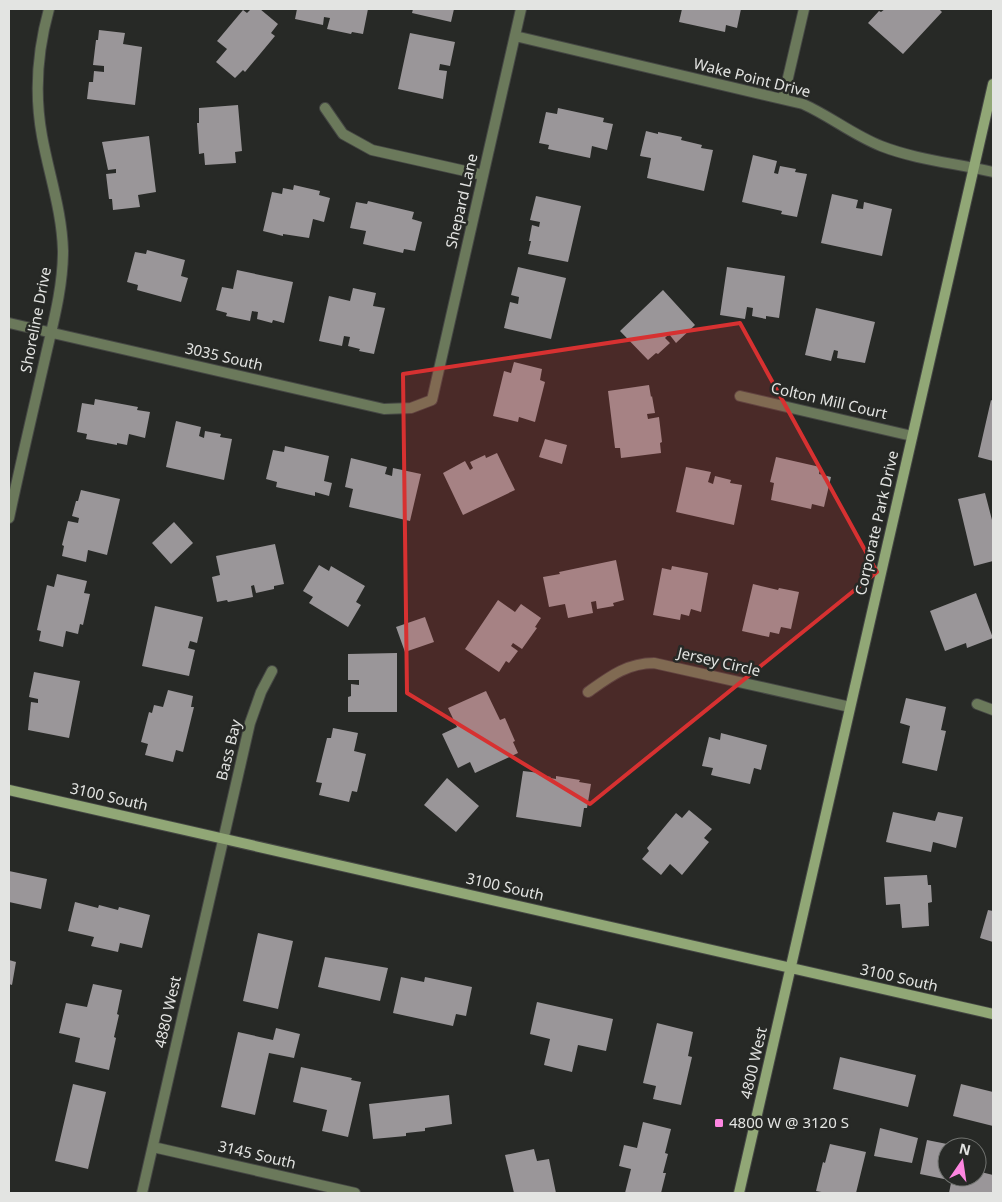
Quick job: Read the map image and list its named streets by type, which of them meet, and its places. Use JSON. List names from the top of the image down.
{
  "streets": {
    "main road": ["Corporate Park Drive", "3100 South", "4800 West"],
    "street": [
      "Wake Point Drive",
      "Shepard Lane",
      "Shoreline Drive",
      "3035 South",
      "Colton Mill Court",
      "Jersey Circle",
      "Bass Bay",
      "4880 West",
      "3145 South"
    ]
  },
  "crossings": [
    ["Wake Point Drive", "Shepard Lane"],
    ["Wake Point Drive", "Corporate Park Drive"],
    ["Shepard Lane", "3035 South"],
    ["Shoreline Drive", "3035 South"],
    ["Colton Mill Court", "Corporate Park Drive"],
    ["Corporate Park Drive", "Jersey Circle"],
    ["Corporate Park Drive", "3100 South"],
    ["Corporate Park Drive", "4800 West"],
    ["Bass Bay", "3100 South"],
    ["Bass Bay", "4880 West"],
    ["3100 South", "4880 West"],
    ["3100 South", "4800 West"],
    ["4880 West", "3145 South"]
  ],
  "places": {
    "transit": ["4800 W @ 3120 S"]
  },
  "north": "top"
}
